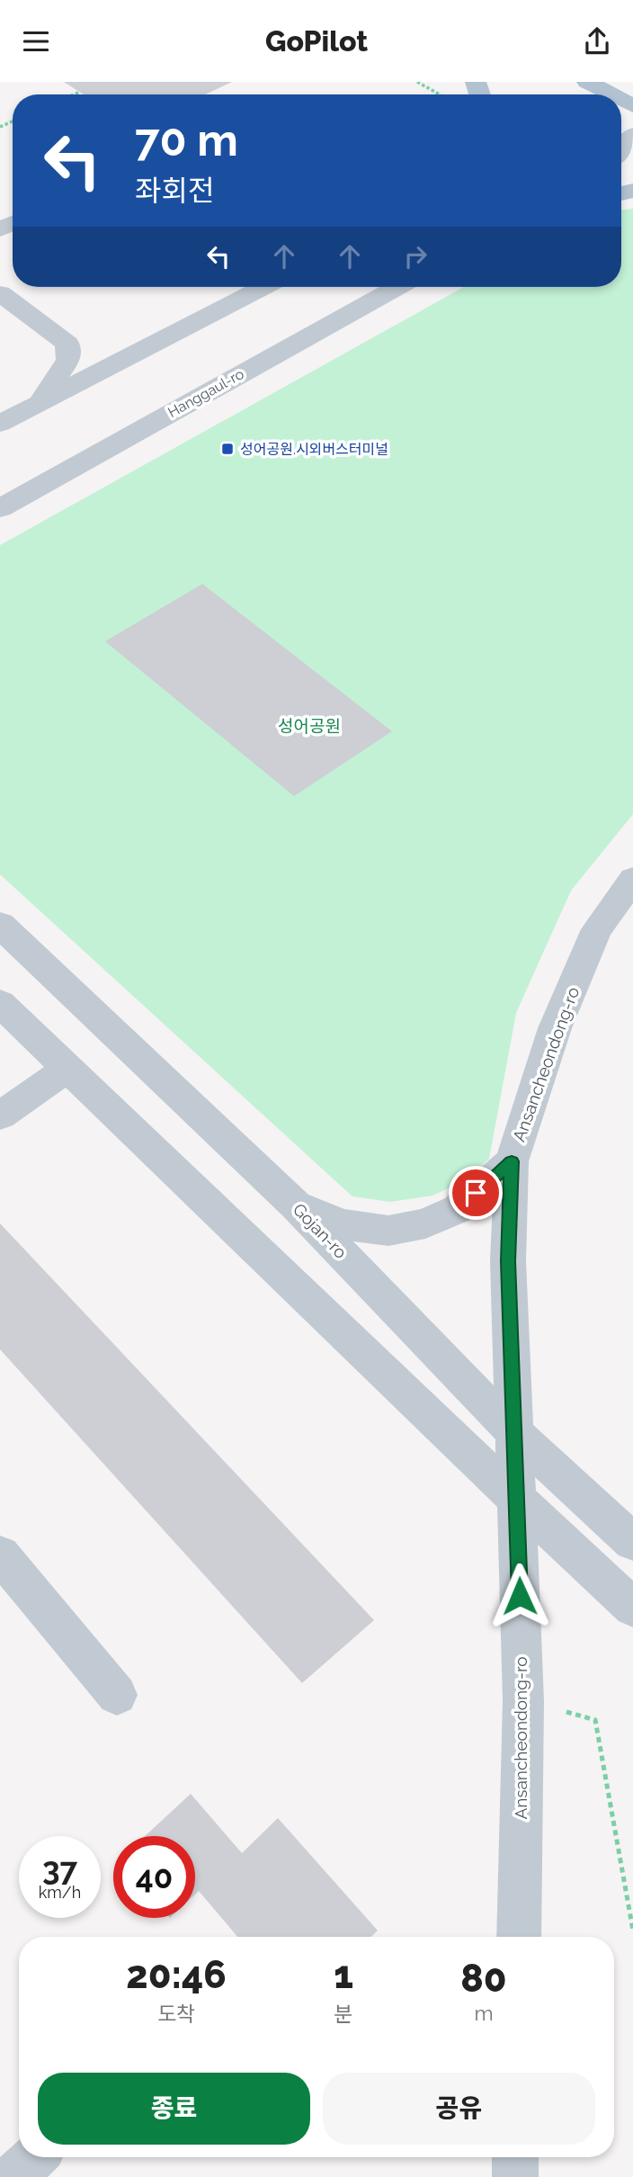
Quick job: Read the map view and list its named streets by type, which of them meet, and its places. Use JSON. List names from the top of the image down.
{
  "streets": {
    "street": ["Hanggaul-ro", "Ansancheondong-ro", "Gojan-ro"]
  },
  "crossings": [
    ["Ansancheondong-ro", "Gojan-ro"]
  ],
  "parks": ["성어공원"],
  "places": {
    "transit": ["성어공원.시외버스터미널"]
  },
  "page": {
    "header": "GoPilot",
    "turn": ["70 m", "좌회전"],
    "speed": "37 km/h",
    "limit": "40",
    "eta": [
      "20:46",
      "도착",
      "1",
      "분",
      "80",
      "m"
    ],
    "buttons": ["종료", "공유"]
  }
}
